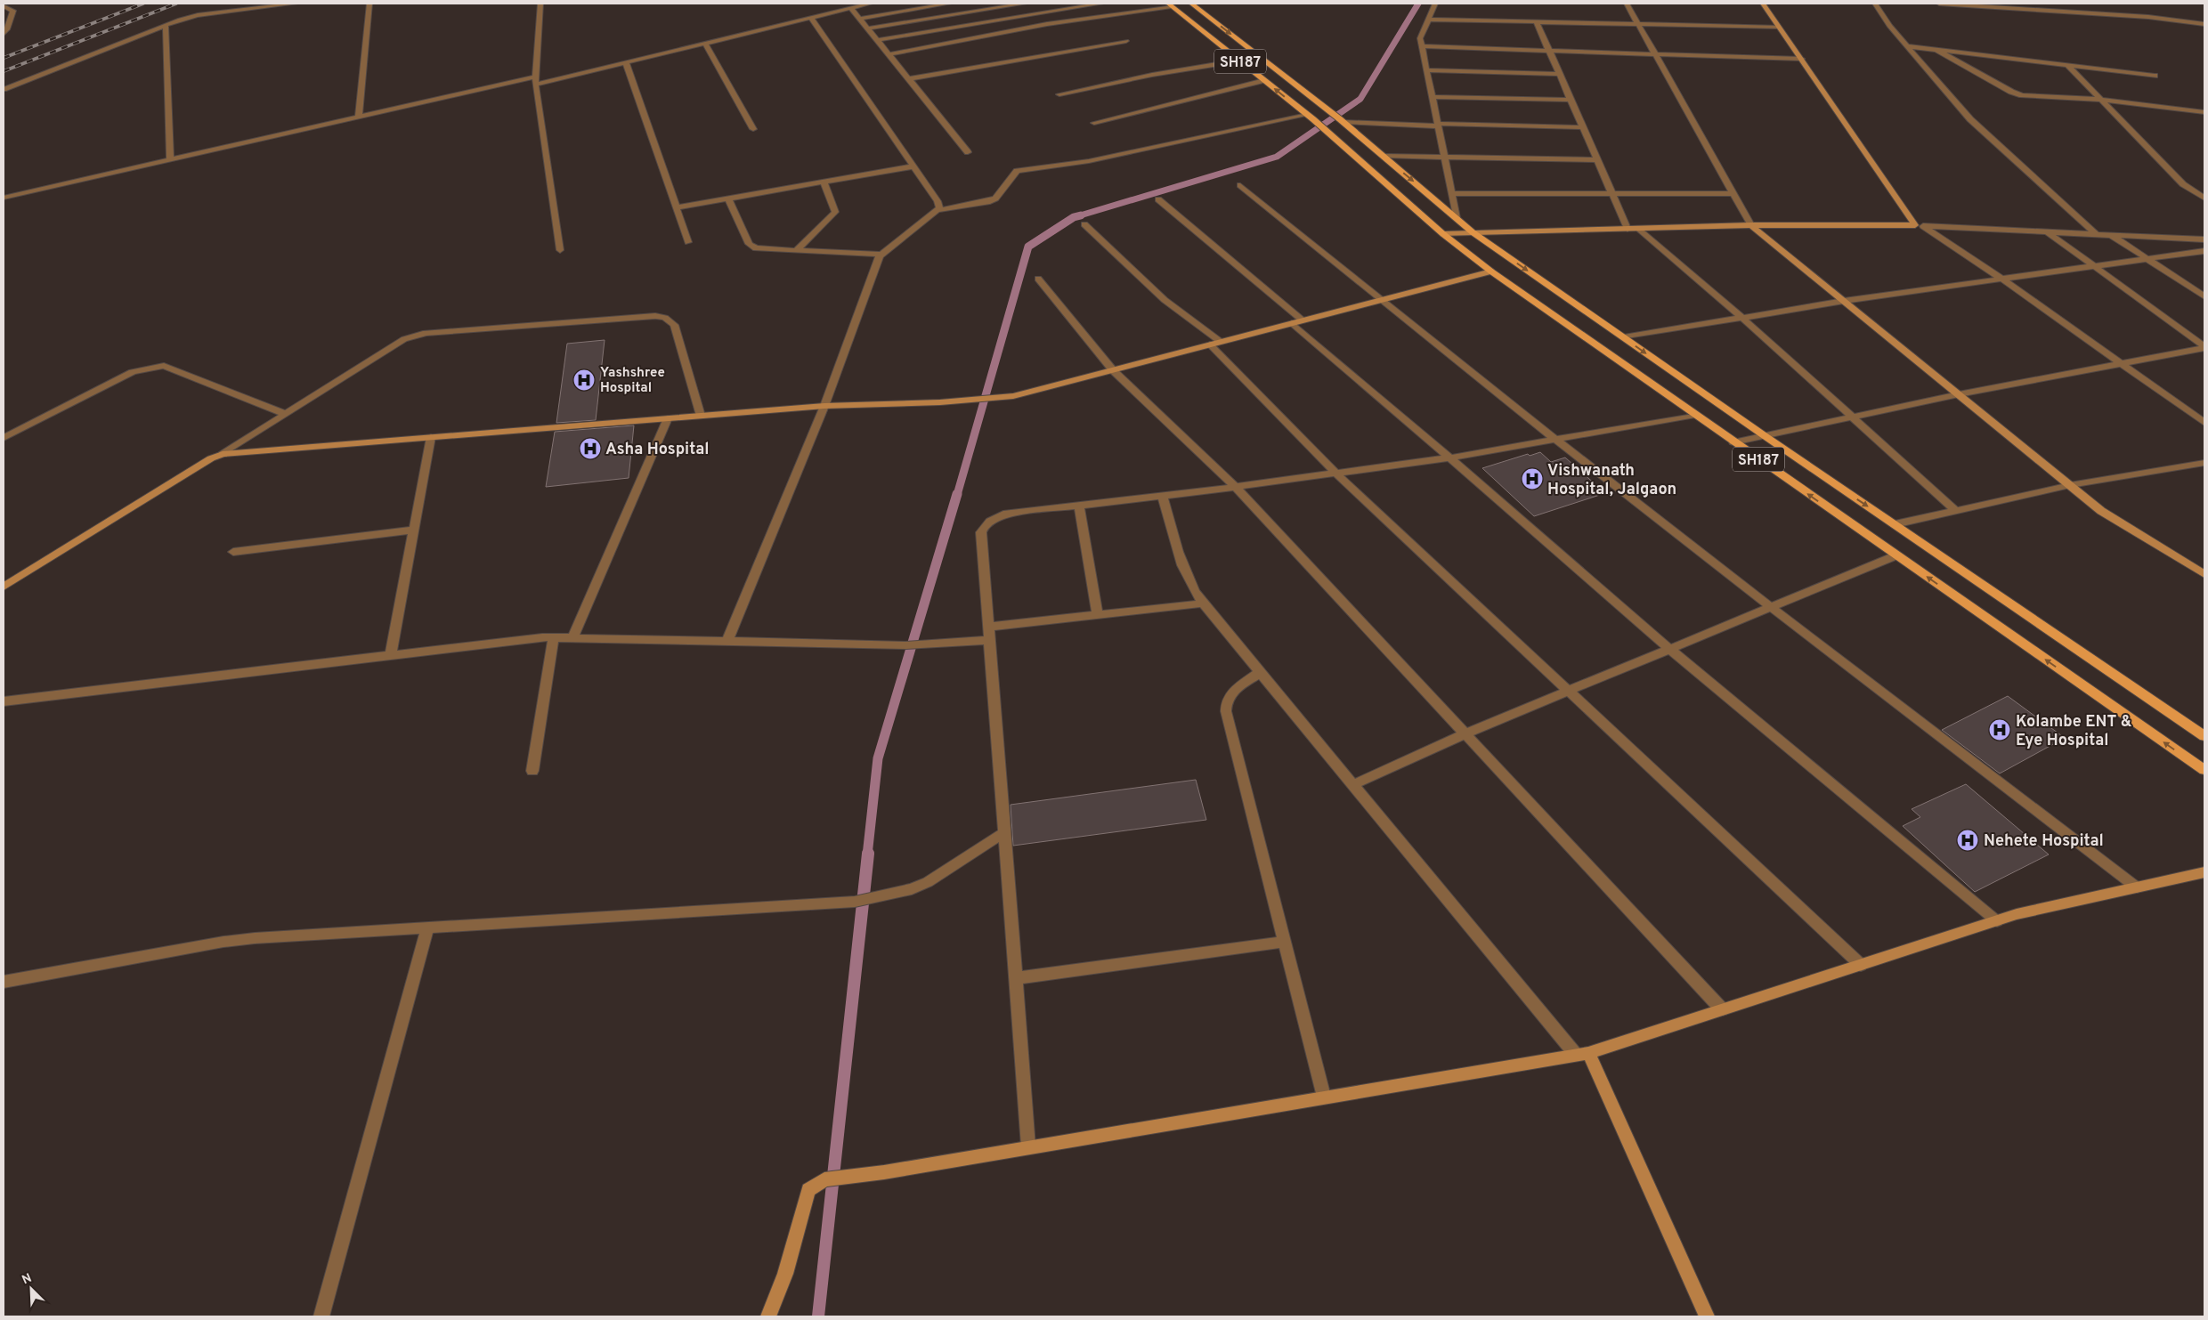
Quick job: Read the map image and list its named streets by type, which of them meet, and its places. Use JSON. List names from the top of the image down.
{
  "streets": {
    "main road": ["SH187"]
  },
  "places": {
    "hospital": [
      "Yashshree Hospital",
      "Asha Hospital",
      "Vishwanath Hospital, Jalgaon",
      "Kolambe ENT & Eye Hospital",
      "Nehete Hospital"
    ]
  },
  "north": "top left"
}
